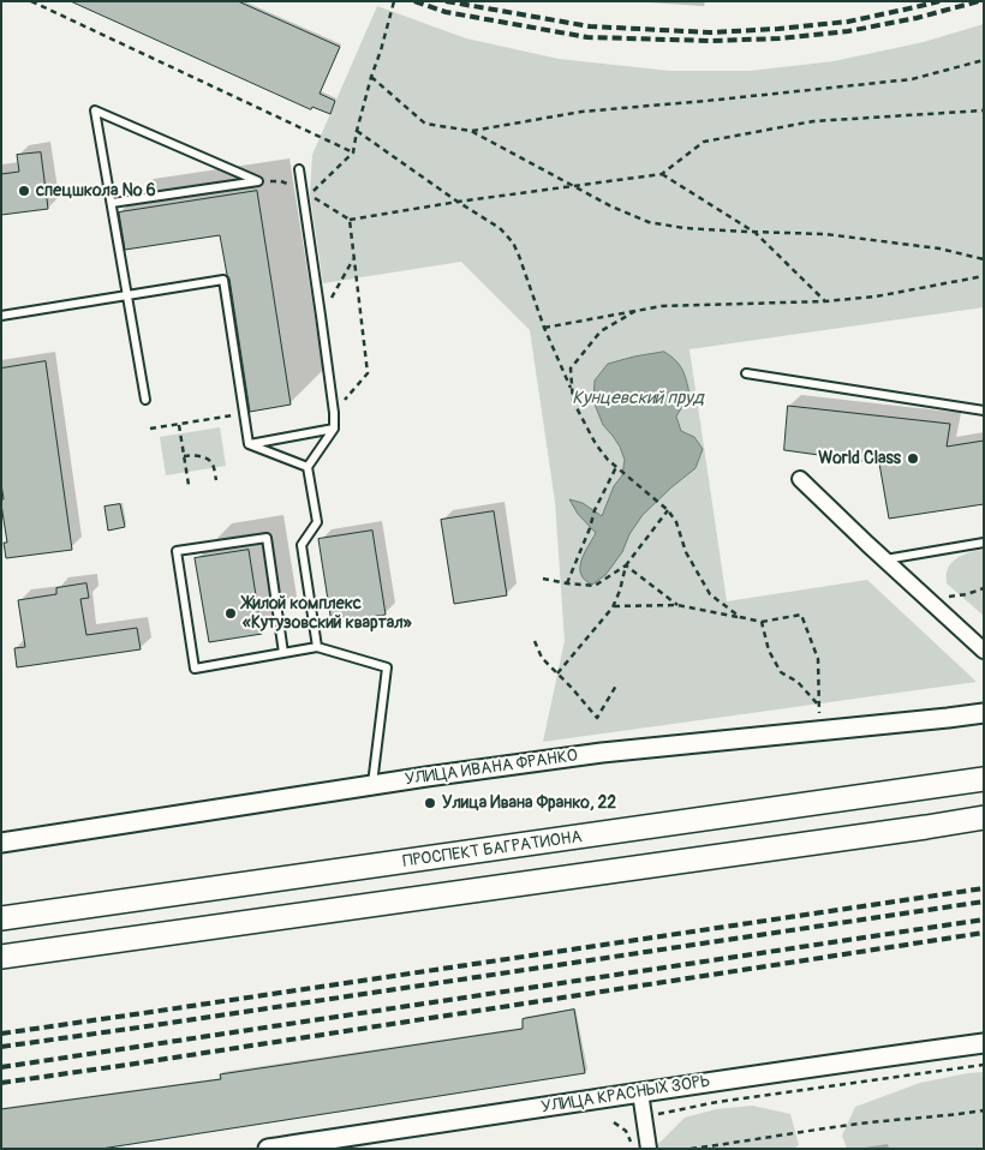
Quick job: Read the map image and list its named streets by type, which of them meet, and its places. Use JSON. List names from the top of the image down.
{
  "streets": {
    "main road": ["ПРОСПЕКТ БАГРАТИОНА"],
    "street": ["УЛИЦА ИВАНА ФРАНКО", "УЛИЦА КРАСНЫХ ЗОРЬ"]
  },
  "water": ["Кунцевский пруд"],
  "places": [
    "спецшкола № 6",
    "World Class",
    "Жилой комплекс «Кутузовский квартал»",
    "Улица Ивана Франко, 22"
  ]
}
